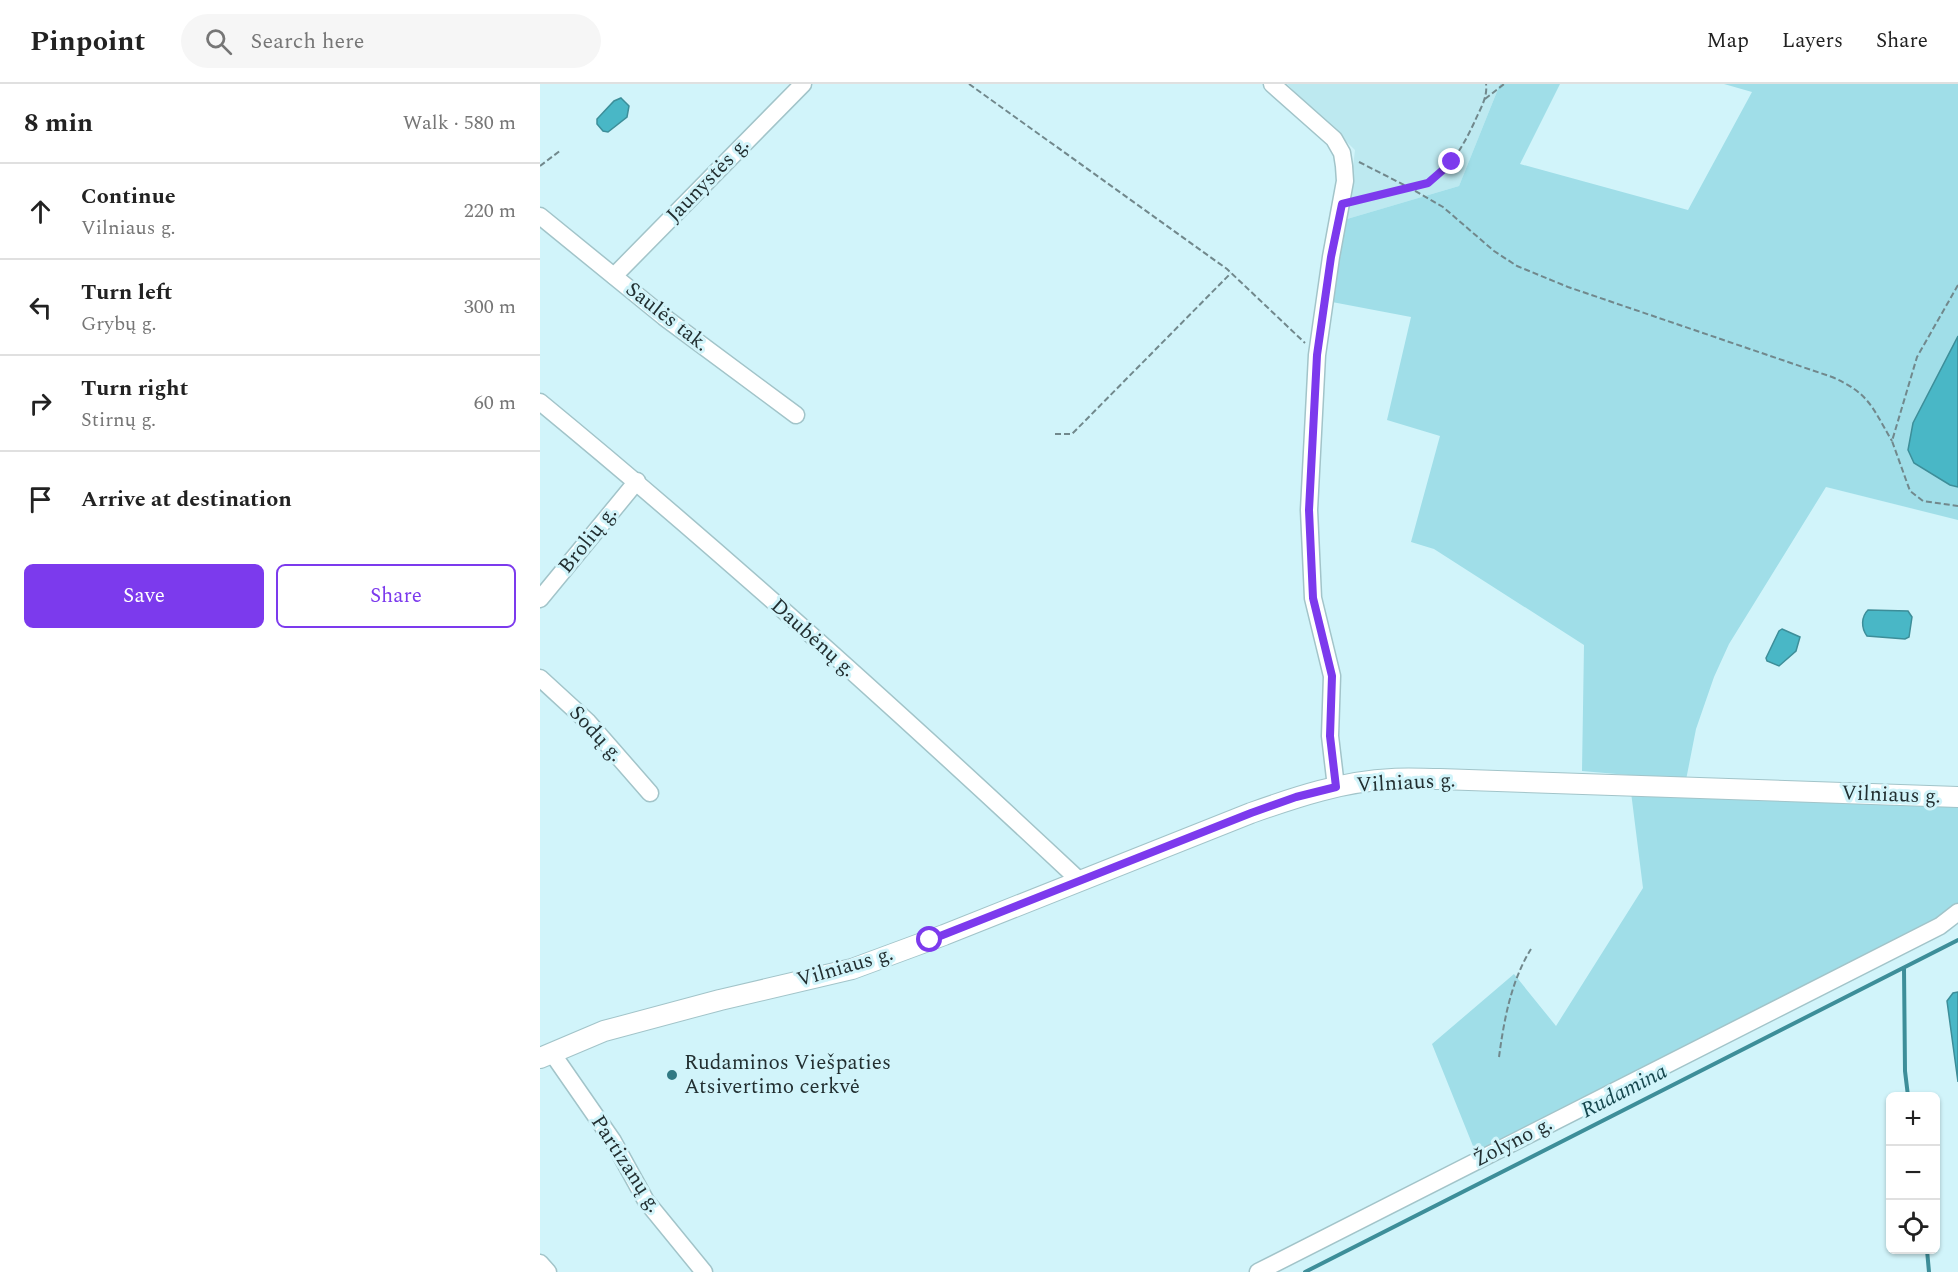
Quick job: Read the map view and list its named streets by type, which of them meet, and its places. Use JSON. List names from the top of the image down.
{
  "streets": {
    "main road": ["Vilniaus g."],
    "street": [
      "Jaunystės g.",
      "Saulės tak.",
      "Brolių g.",
      "Daubėnų g.",
      "Sodų g.",
      "Žolyno g.",
      "Partizanų g."
    ]
  },
  "crossings": [
    ["Jaunystės g.", "Saulės tak."],
    ["Brolių g.", "Daubėnų g."],
    ["Daubėnų g.", "Vilniaus g."],
    ["Vilniaus g.", "Partizanų g."]
  ],
  "water": ["Rudamina"],
  "places": ["Rudaminos Viešpaties Atsivertimo cerkvė"],
  "page": {
    "header": "Pinpoint",
    "search": "Search here",
    "nav": ["Map", "Layers", "Share"],
    "heading": ["8 min", "Walk · 580 m"],
    "list": [
      ["Continue", "Vilniaus g.", "220 m"],
      ["Turn left", "Grybų g.", "300 m"],
      ["Turn right", "Stirnų g.", "60 m"],
      "Arrive at destination"
    ],
    "buttons": ["Save", "Share"],
    "map_buttons": ["+", "−"]
  }
}
